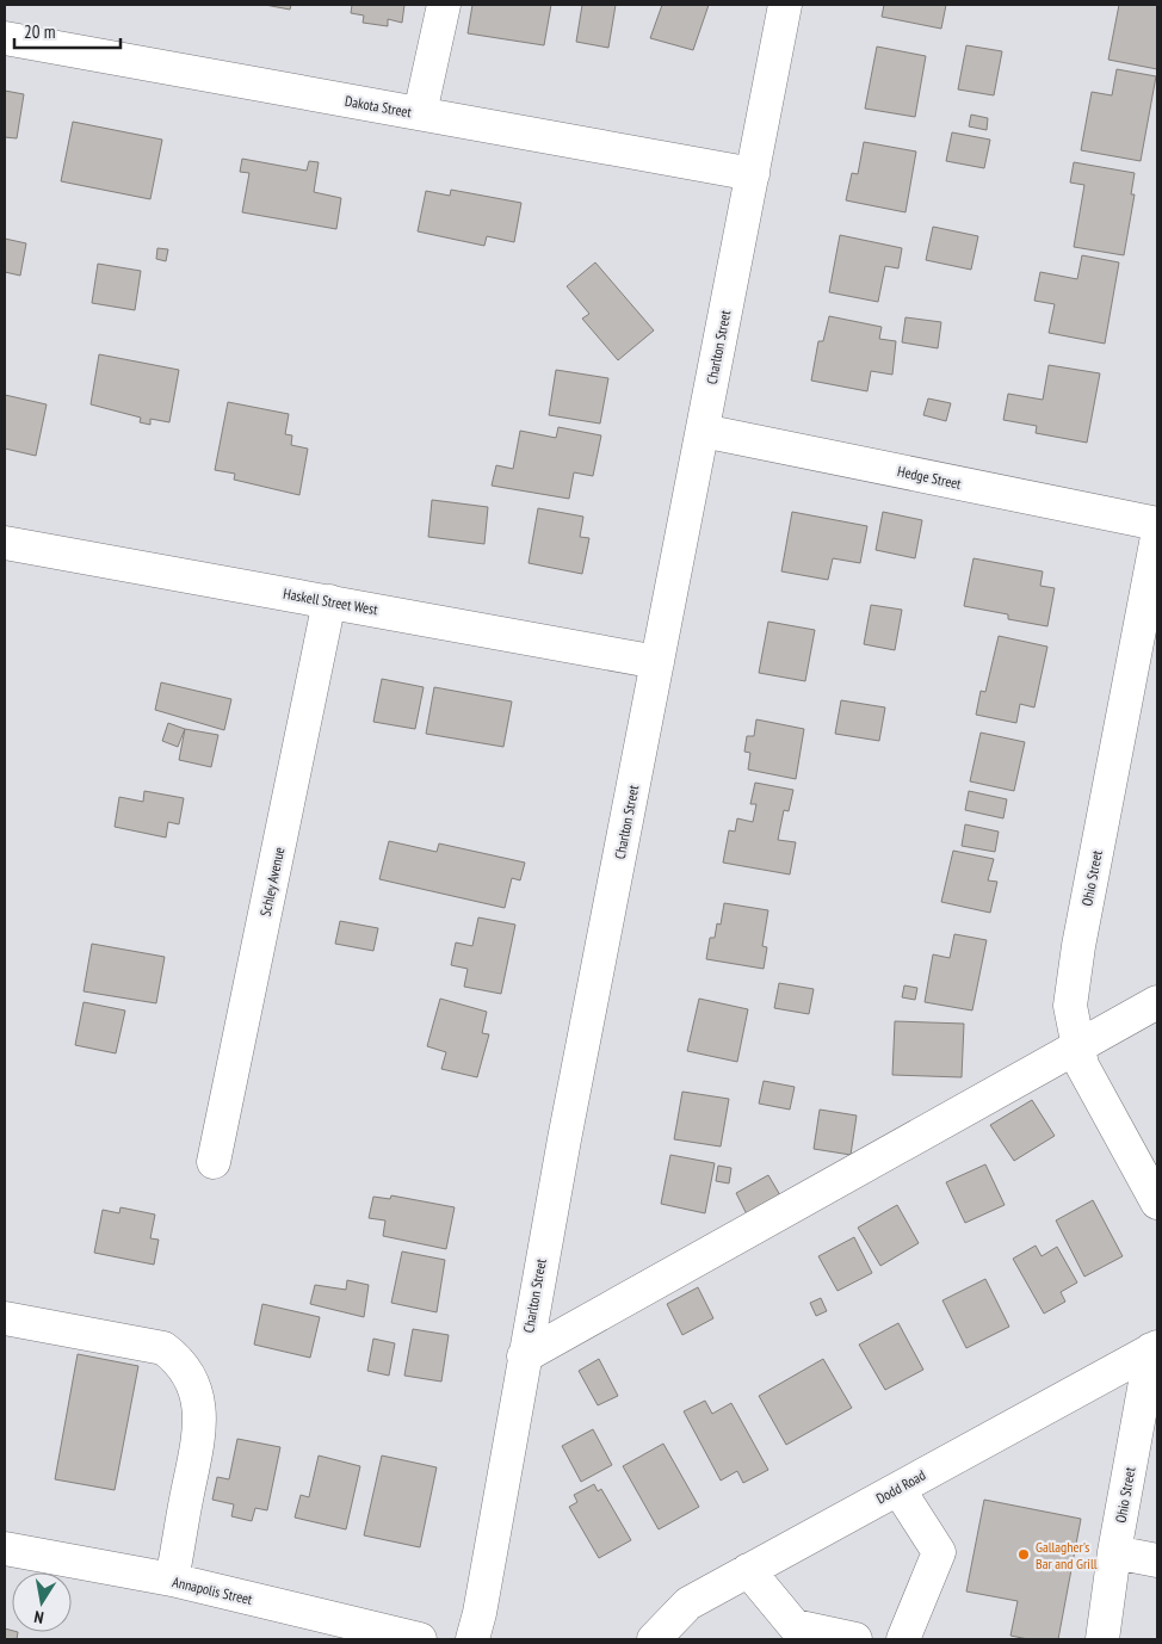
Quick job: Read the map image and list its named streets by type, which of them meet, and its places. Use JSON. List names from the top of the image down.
{
  "streets": {
    "street": [
      "Dakota Street",
      "Charlton Street",
      "Hedge Street",
      "Haskell Street West",
      "Ohio Street",
      "Schley Avenue",
      "Dodd Road",
      "Annapolis Street"
    ]
  },
  "crossings": [
    ["Dakota Street", "Charlton Street"],
    ["Charlton Street", "Hedge Street"],
    ["Charlton Street", "Haskell Street West"],
    ["Haskell Street West", "Schley Avenue"],
    ["Ohio Street", "Dodd Road"]
  ],
  "places": ["Gallagher's Bar and Grill"],
  "scale_bar": "20 m",
  "north": "bottom"
}
